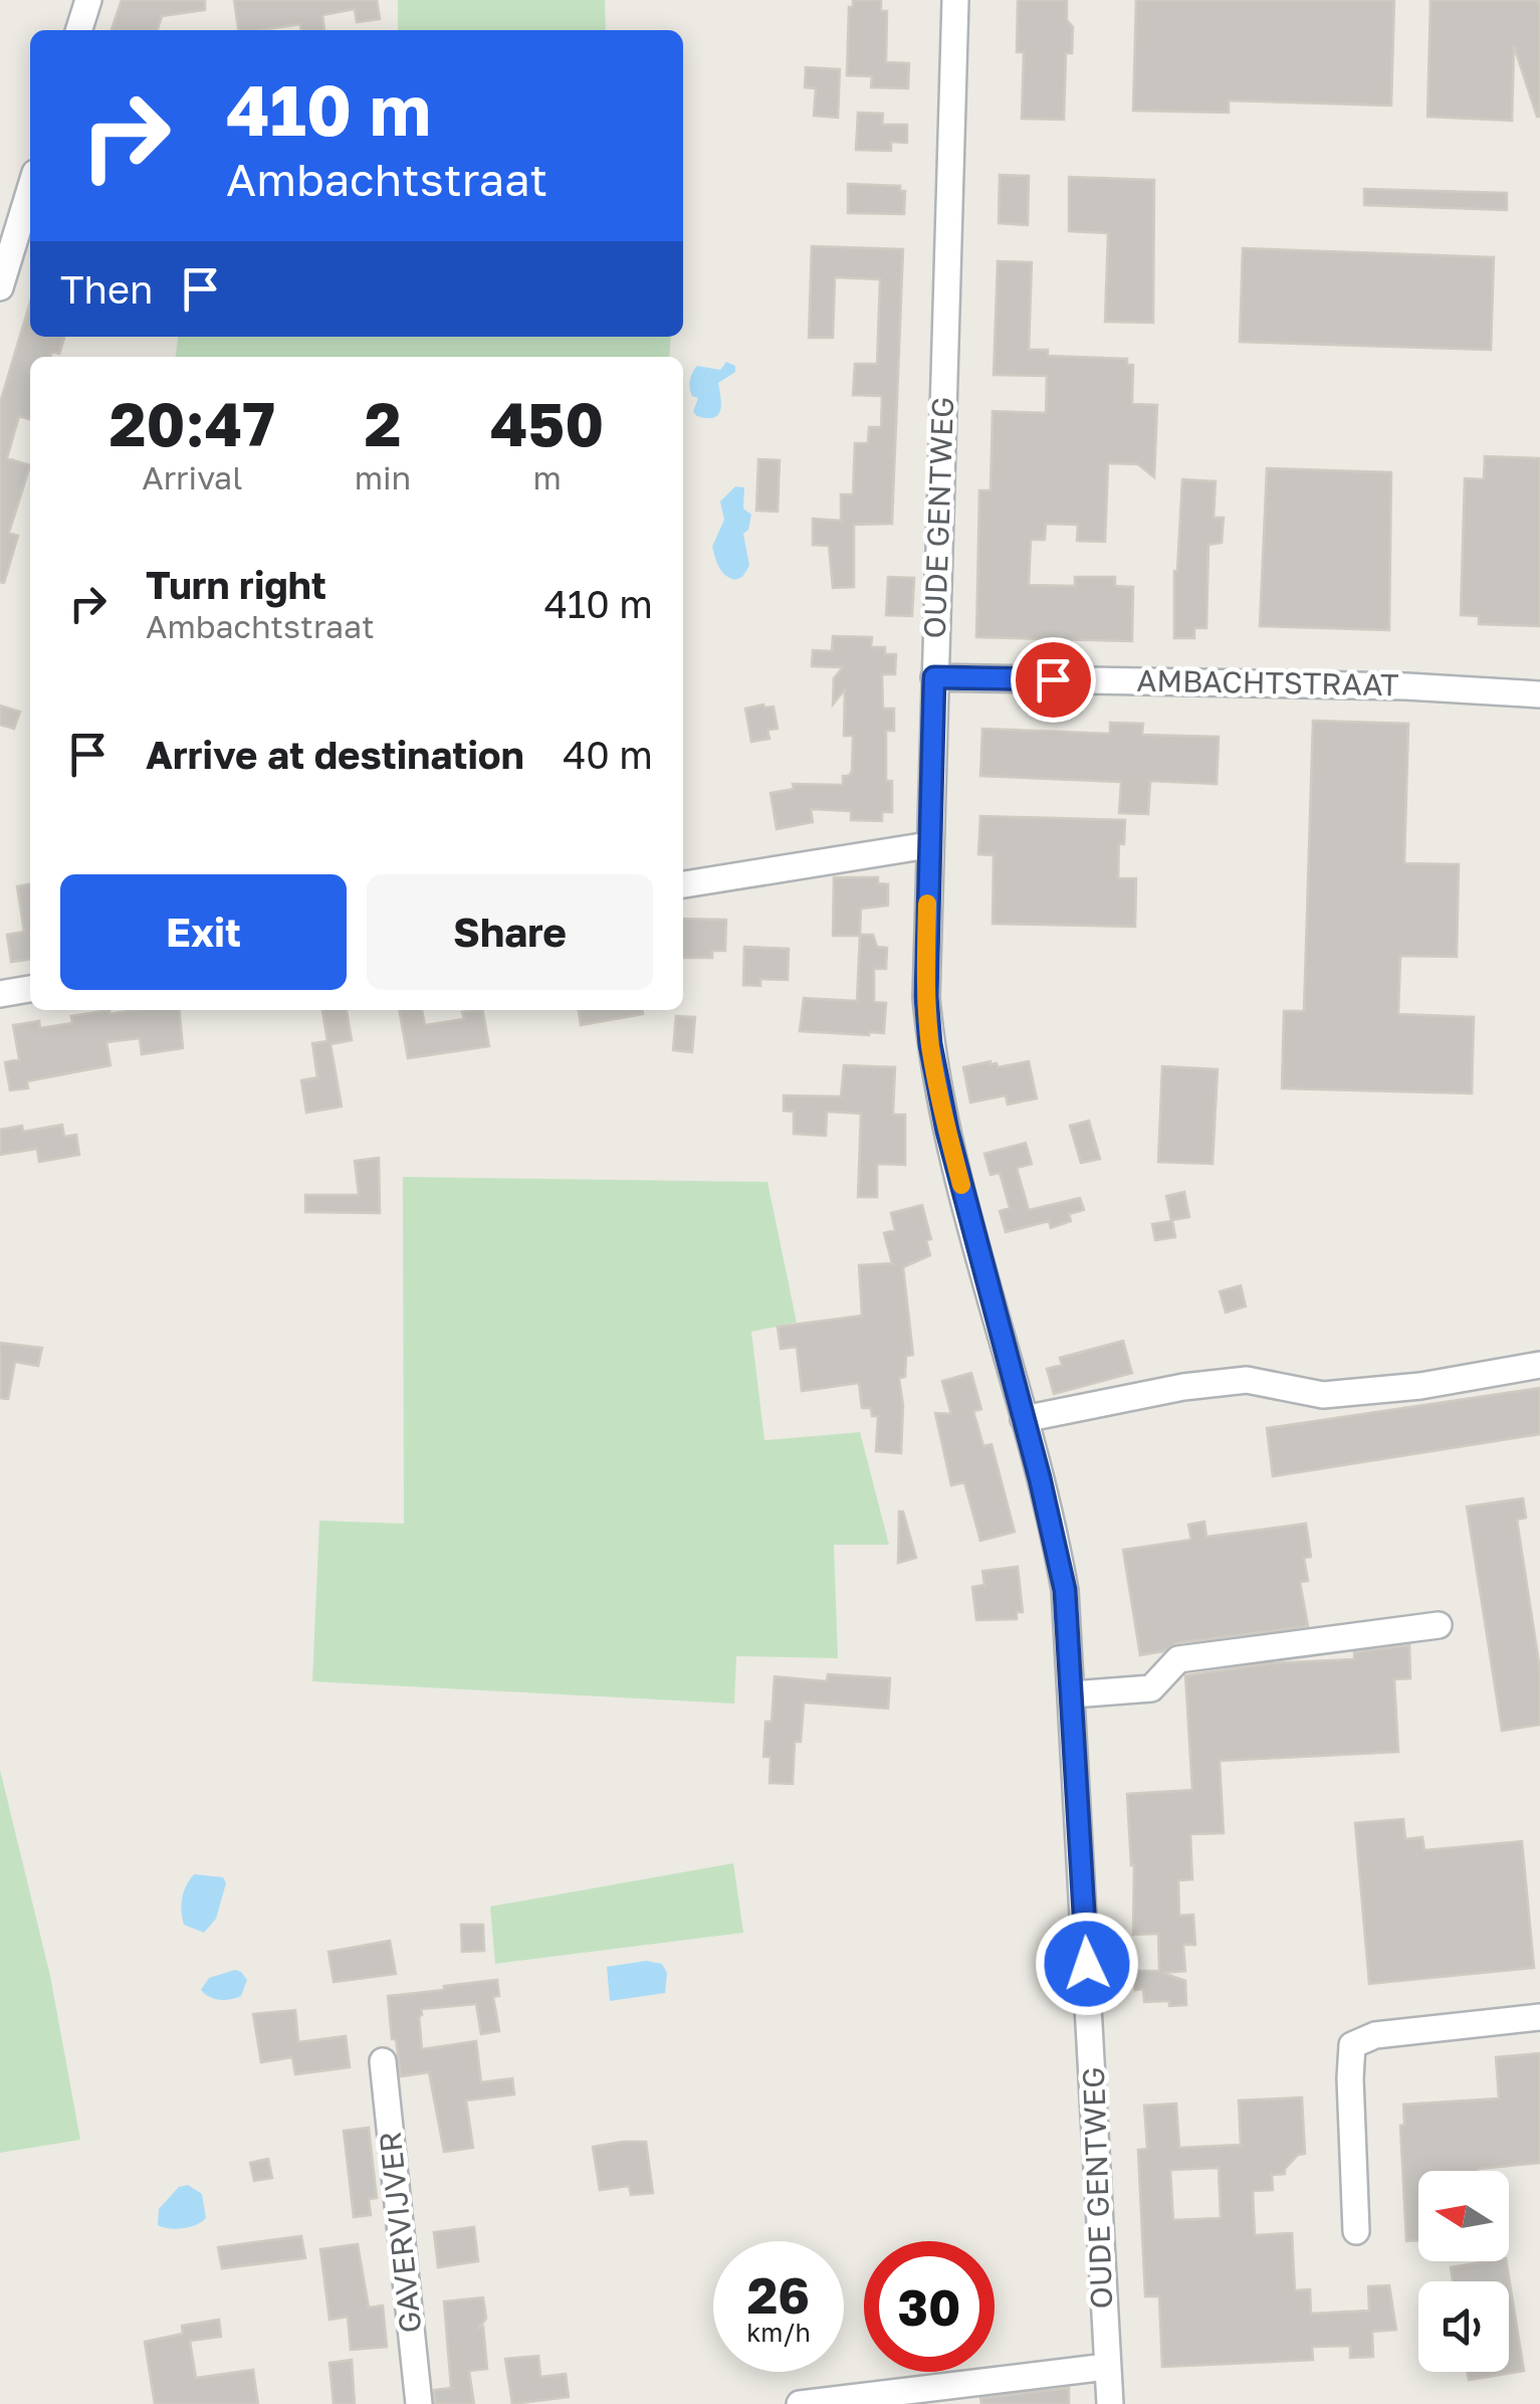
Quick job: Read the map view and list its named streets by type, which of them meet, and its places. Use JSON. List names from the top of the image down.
{
  "streets": {
    "street": ["OUDE GENTWEG", "AMBACHTSTRAAT", "GAVERVIJVER"]
  },
  "crossings": [
    ["OUDE GENTWEG", "AMBACHTSTRAAT"]
  ],
  "north": "left",
  "page": {
    "turn": ["410 m", "Ambachtstraat"],
    "then": "Then",
    "eta": [
      "20:47",
      "Arrival",
      "2",
      "min",
      "450",
      "m"
    ],
    "list": [
      {
        "name": "Turn right",
        "note": "Ambachtstraat",
        "value": "410 m"
      },
      {
        "name": "Arrive at destination",
        "value": "40 m"
      }
    ],
    "buttons": ["Exit", "Share"],
    "speed": "26 km/h",
    "limit": "30"
  }
}
